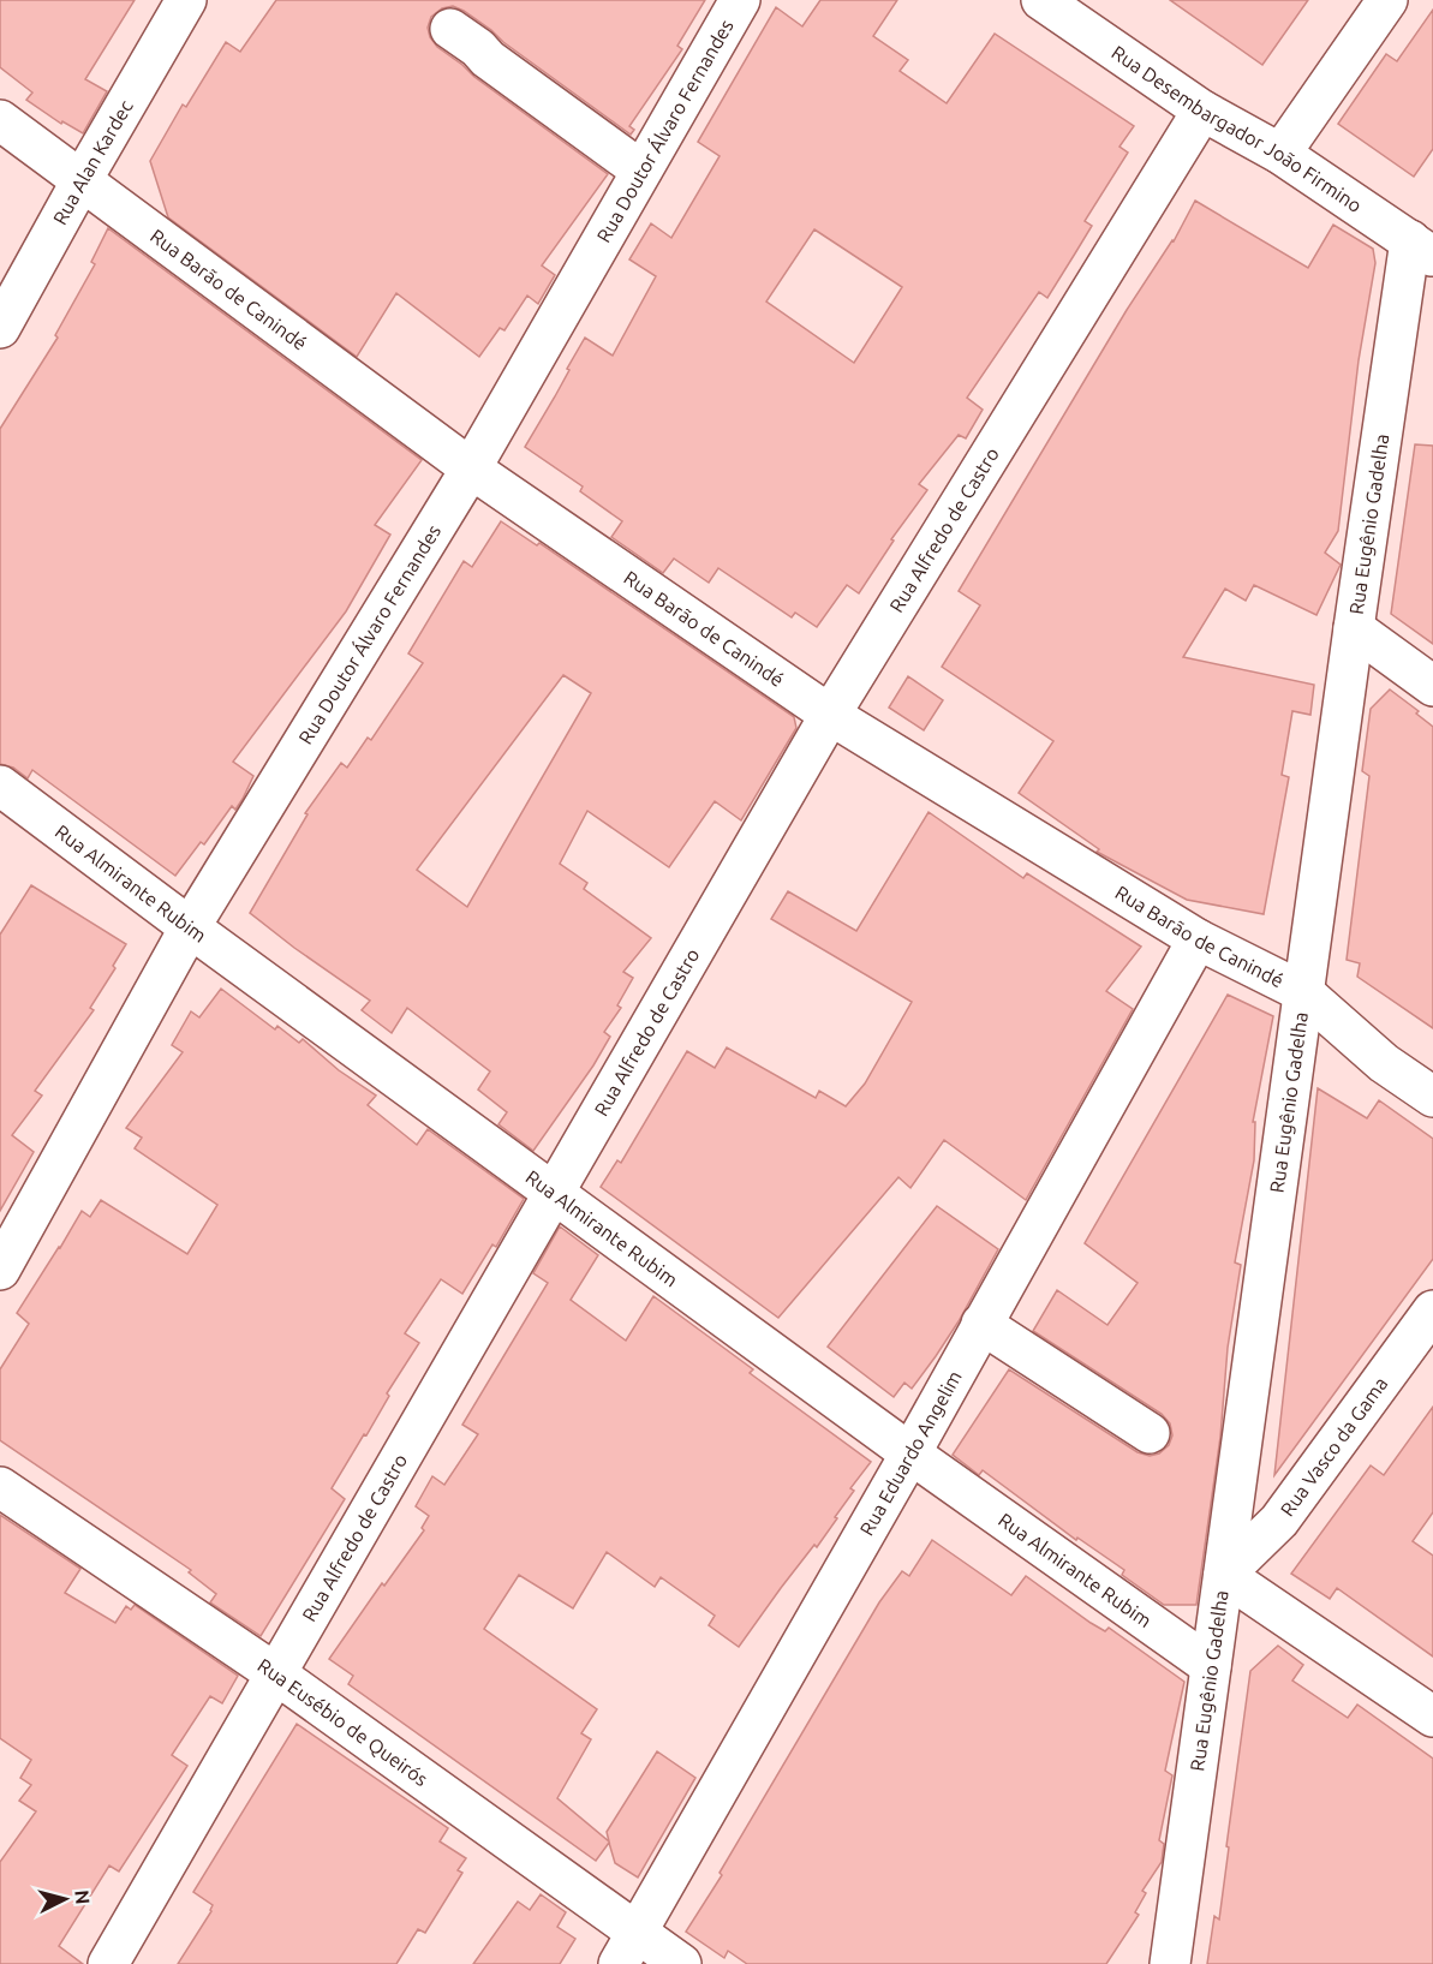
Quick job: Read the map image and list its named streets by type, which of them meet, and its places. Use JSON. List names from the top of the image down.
{
  "streets": {
    "street": [
      "Rua Desembargador João Firmino",
      "Rua Doutor Álvaro Fernandes",
      "Rua Alan Kardec",
      "Rua Barão de Canindé",
      "Rua Eugênio Gadelha",
      "Rua Alfredo de Castro",
      "Rua Almirante Rubim",
      "Rua Vasco da Gama",
      "Rua Eduardo Angelim",
      "Rua Eusébio de Queirós"
    ]
  },
  "crossings": [
    ["Rua Desembargador João Firmino", "Rua Eugênio Gadelha"],
    ["Rua Desembargador João Firmino", "Rua Alfredo de Castro"],
    ["Rua Doutor Álvaro Fernandes", "Rua Barão de Canindé"],
    ["Rua Doutor Álvaro Fernandes", "Rua Almirante Rubim"],
    ["Rua Alan Kardec", "Rua Barão de Canindé"],
    ["Rua Barão de Canindé", "Rua Eugênio Gadelha"],
    ["Rua Barão de Canindé", "Rua Alfredo de Castro"],
    ["Rua Barão de Canindé", "Rua Eduardo Angelim"],
    ["Rua Eugênio Gadelha", "Rua Almirante Rubim"],
    ["Rua Eugênio Gadelha", "Rua Vasco da Gama"],
    ["Rua Alfredo de Castro", "Rua Almirante Rubim"],
    ["Rua Alfredo de Castro", "Rua Eusébio de Queirós"],
    ["Rua Almirante Rubim", "Rua Eduardo Angelim"],
    ["Rua Eduardo Angelim", "Rua Eusébio de Queirós"]
  ],
  "north": "right"
}
